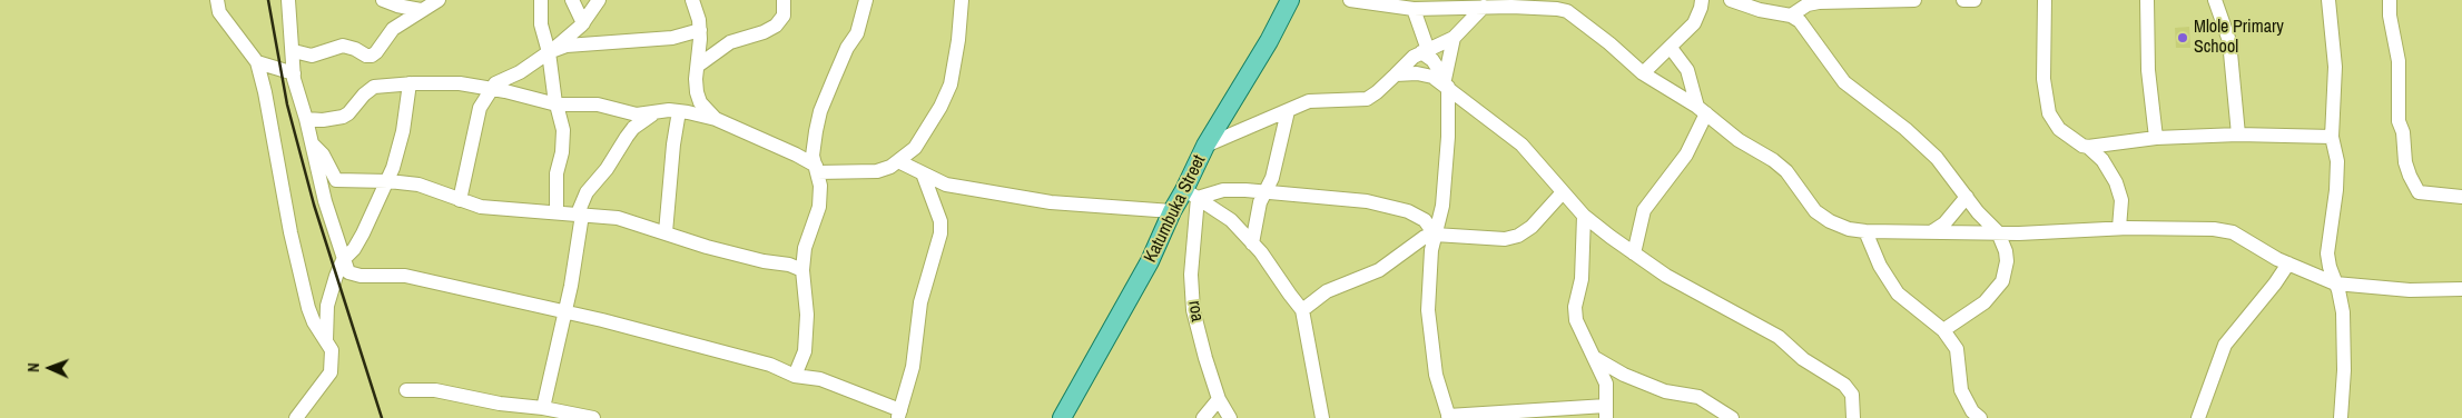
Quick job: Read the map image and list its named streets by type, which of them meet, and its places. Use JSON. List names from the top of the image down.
{
  "streets": {
    "main road": ["Katumbuka Street"],
    "street": ["roa"]
  },
  "crossings": [
    ["Katumbuka Street", "roa"]
  ],
  "places": ["Mlole Primary School"],
  "north": "left"
}
